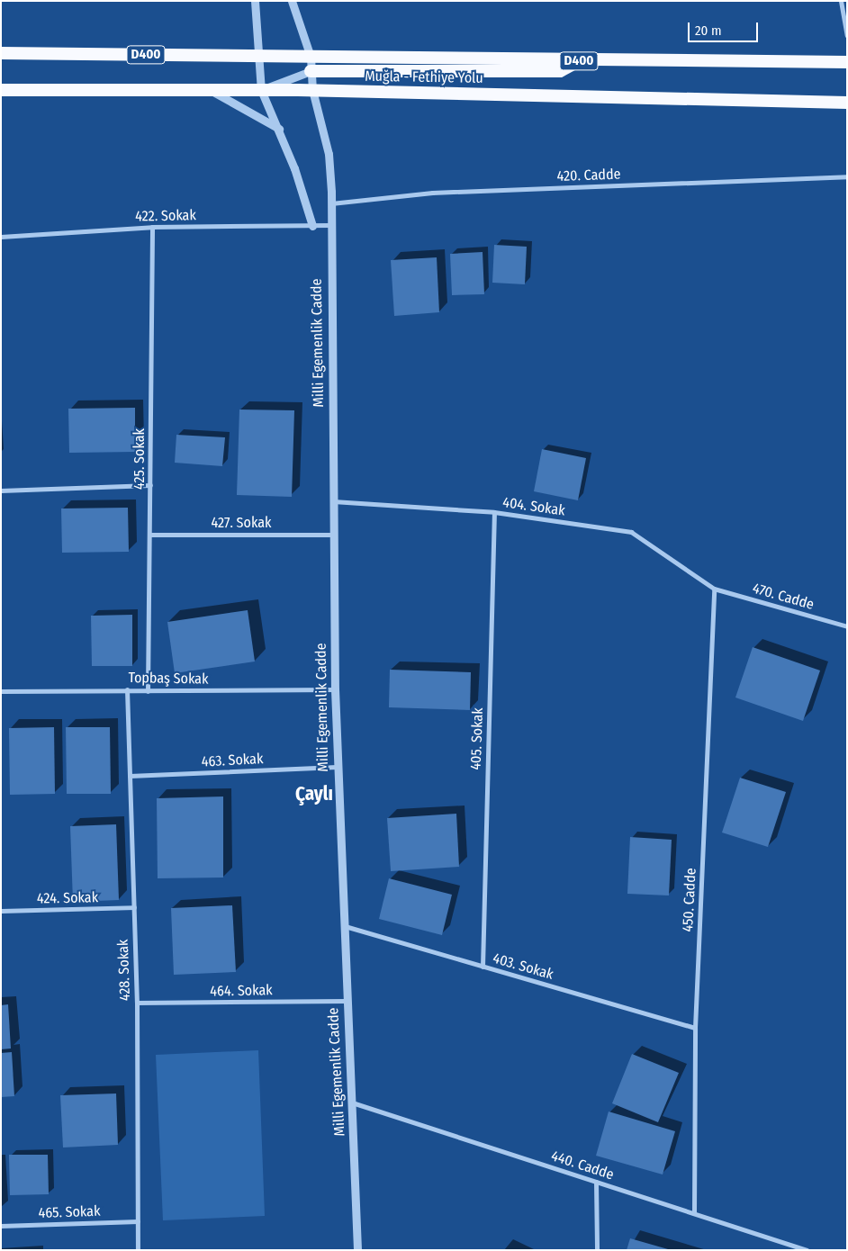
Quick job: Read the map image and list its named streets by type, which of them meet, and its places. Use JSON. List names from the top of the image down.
{
  "streets": {
    "highway": ["D400", "Muğla - Fethiye Yolu"],
    "street": [
      "420. Cadde",
      "422. Sokak",
      "Milli Egemenlik Cadde",
      "425. Sokak",
      "404. Sokak",
      "427. Sokak",
      "470. Cadde",
      "Topbaş Sokak",
      "405. Sokak",
      "463. Sokak",
      "424. Sokak",
      "450. Cadde",
      "403. Sokak",
      "428. Sokak",
      "464. Sokak",
      "440. Cadde",
      "465. Sokak"
    ]
  },
  "crossings": [
    ["Muğla - Fethiye Yolu", "Milli Egemenlik Cadde"],
    ["420. Cadde", "Milli Egemenlik Cadde"],
    ["422. Sokak", "Milli Egemenlik Cadde"],
    ["422. Sokak", "425. Sokak"],
    ["Milli Egemenlik Cadde", "404. Sokak"],
    ["Milli Egemenlik Cadde", "427. Sokak"],
    ["Milli Egemenlik Cadde", "Topbaş Sokak"],
    ["Milli Egemenlik Cadde", "463. Sokak"],
    ["Milli Egemenlik Cadde", "403. Sokak"],
    ["Milli Egemenlik Cadde", "464. Sokak"],
    ["Milli Egemenlik Cadde", "440. Cadde"],
    ["425. Sokak", "427. Sokak"],
    ["425. Sokak", "Topbaş Sokak"],
    ["404. Sokak", "470. Cadde"],
    ["404. Sokak", "405. Sokak"],
    ["404. Sokak", "450. Cadde"],
    ["470. Cadde", "450. Cadde"],
    ["Topbaş Sokak", "428. Sokak"],
    ["405. Sokak", "403. Sokak"],
    ["463. Sokak", "428. Sokak"],
    ["424. Sokak", "428. Sokak"],
    ["450. Cadde", "403. Sokak"],
    ["450. Cadde", "440. Cadde"],
    ["428. Sokak", "464. Sokak"],
    ["428. Sokak", "465. Sokak"]
  ],
  "districts": ["Çaylı"],
  "scale_bar": "20 m"
}
